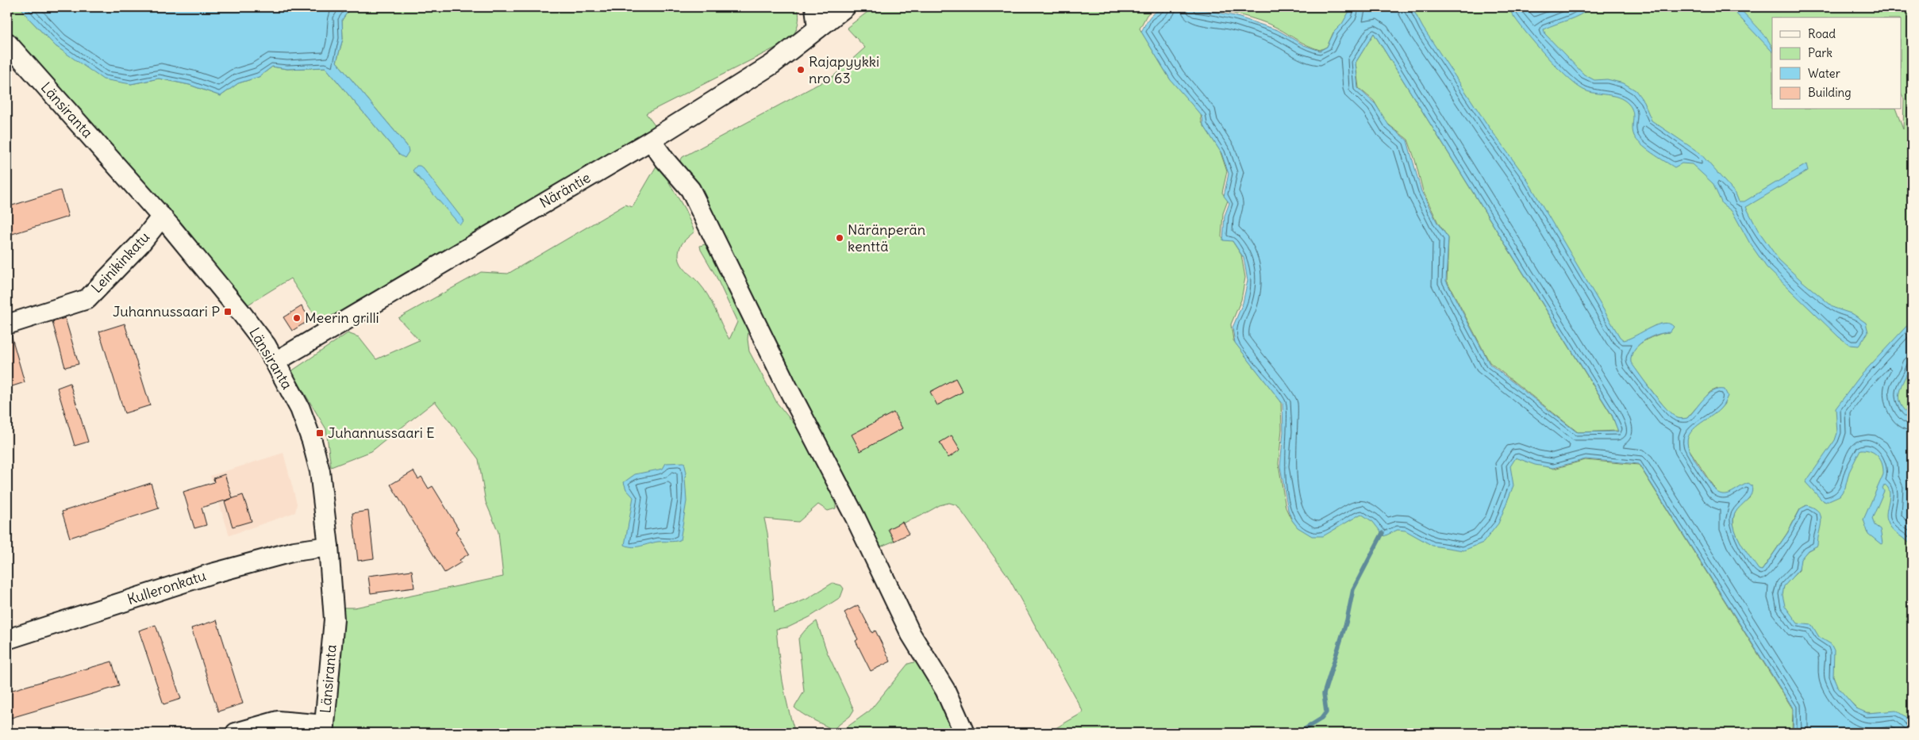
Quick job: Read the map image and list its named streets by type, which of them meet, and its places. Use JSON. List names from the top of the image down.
{
  "streets": {
    "street": [
      "Länsiranta",
      "Näräntie",
      "Leinikinkatu",
      "Kulleronkatu"
    ]
  },
  "crossings": [
    ["Länsiranta", "Näräntie"],
    ["Länsiranta", "Leinikinkatu"],
    ["Länsiranta", "Kulleronkatu"]
  ],
  "places": {
    "other": ["Rajapyykki nro 63", "Näränperän kenttä", "Meerin grilli"],
    "transit": ["Juhannussaari P", "Juhannussaari E"]
  },
  "legend": [
    "Road",
    "Park",
    "Water",
    "Building"
  ]
}
